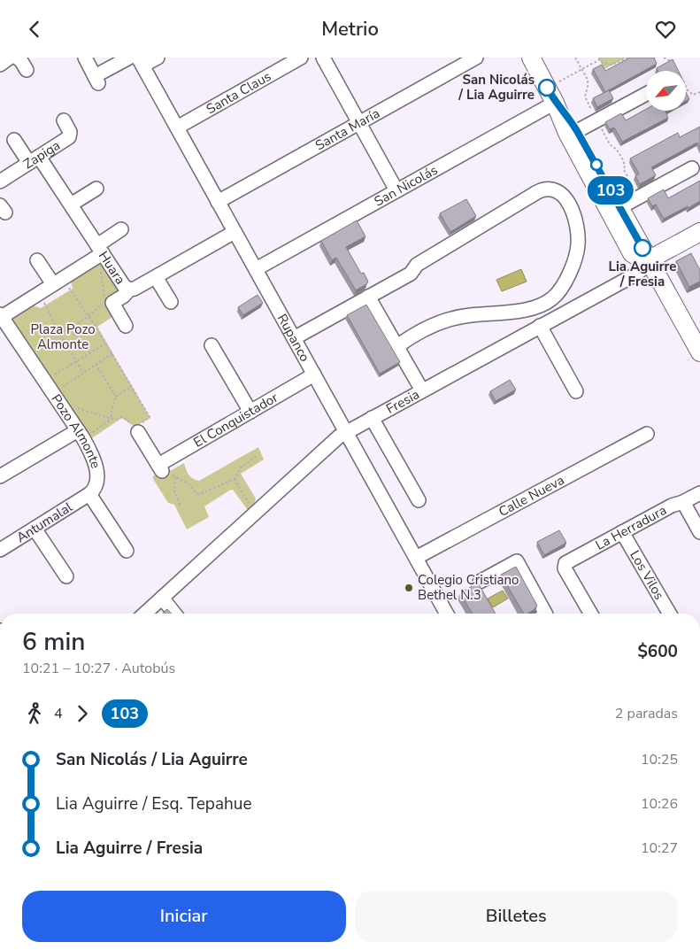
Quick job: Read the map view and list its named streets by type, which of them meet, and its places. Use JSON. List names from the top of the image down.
{
  "streets": {
    "main road": ["Fresia"],
    "street": [
      "Santa Claus",
      "Santa María",
      "Zapiga",
      "San Nicolás",
      "Huara",
      "Rupanco",
      "El Conquistador",
      "Pozo Almonte",
      "Calle Nueva",
      "Antumalal",
      "La Herradura",
      "Los Vilos"
    ]
  },
  "crossings": [
    ["Santa Claus", "Rupanco"],
    ["Santa María", "Rupanco"],
    ["Zapiga", "Huara"],
    ["San Nicolás", "Rupanco"],
    ["Rupanco", "Fresia"],
    ["Rupanco", "El Conquistador"],
    ["Rupanco", "Calle Nueva"],
    ["Pozo Almonte", "Antumalal"],
    ["La Herradura", "Los Vilos"]
  ],
  "parks": ["Plaza Pozo Almonte"],
  "places": ["San Nicolás / Lia Aguirre", "Lia Aguirre / Fresia", "Colegio Cristiano Bethel N.3"],
  "lines": ["bus line 103"],
  "north": "bottom left",
  "page": {
    "header": "Metrio",
    "on_map": "103",
    "heading": ["6 min", "10:21 – 10:27 · Autobús", "$600"],
    "legs": ["4", "103", "2 paradas"],
    "list": [
      {
        "name": "San Nicolás / Lia Aguirre",
        "value": "10:25"
      },
      {
        "name": "Lia Aguirre / Esq. Tepahue",
        "value": "10:26"
      },
      {
        "name": "Lia Aguirre / Fresia",
        "value": "10:27"
      }
    ],
    "buttons": ["Iniciar", "Billetes"]
  }
}
